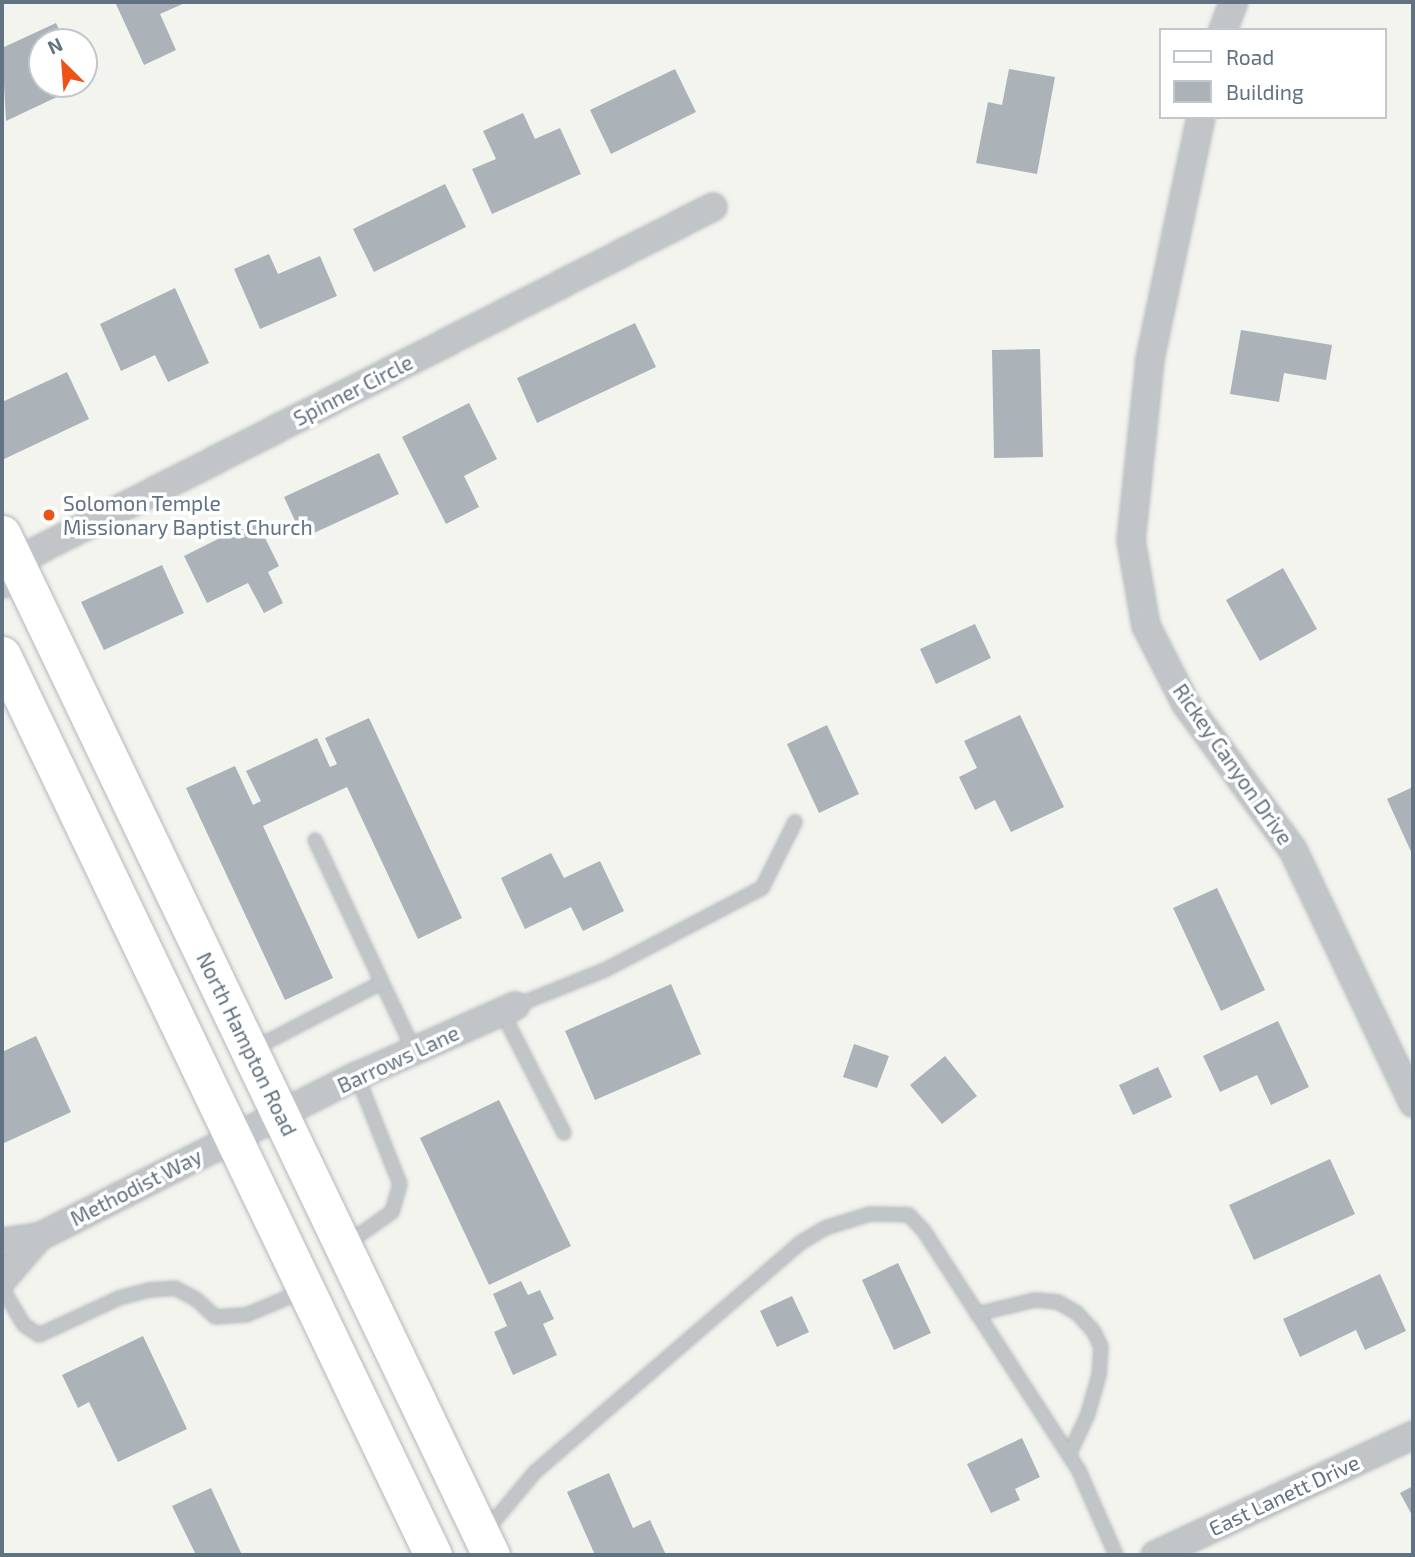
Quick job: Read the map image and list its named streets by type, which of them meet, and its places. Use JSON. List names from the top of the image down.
{
  "streets": {
    "main road": ["North Hampton Road"],
    "street": [
      "Spinner Circle",
      "Rickey Canyon Drive",
      "Barrows Lane",
      "Methodist Way",
      "East Lanett Drive"
    ]
  },
  "crossings": [
    ["Spinner Circle", "North Hampton Road"],
    ["North Hampton Road", "Barrows Lane"],
    ["Barrows Lane", "Methodist Way"]
  ],
  "places": ["Solomon Temple Missionary Baptist Church"],
  "legend": ["Road", "Building"],
  "north": "top left"
}
